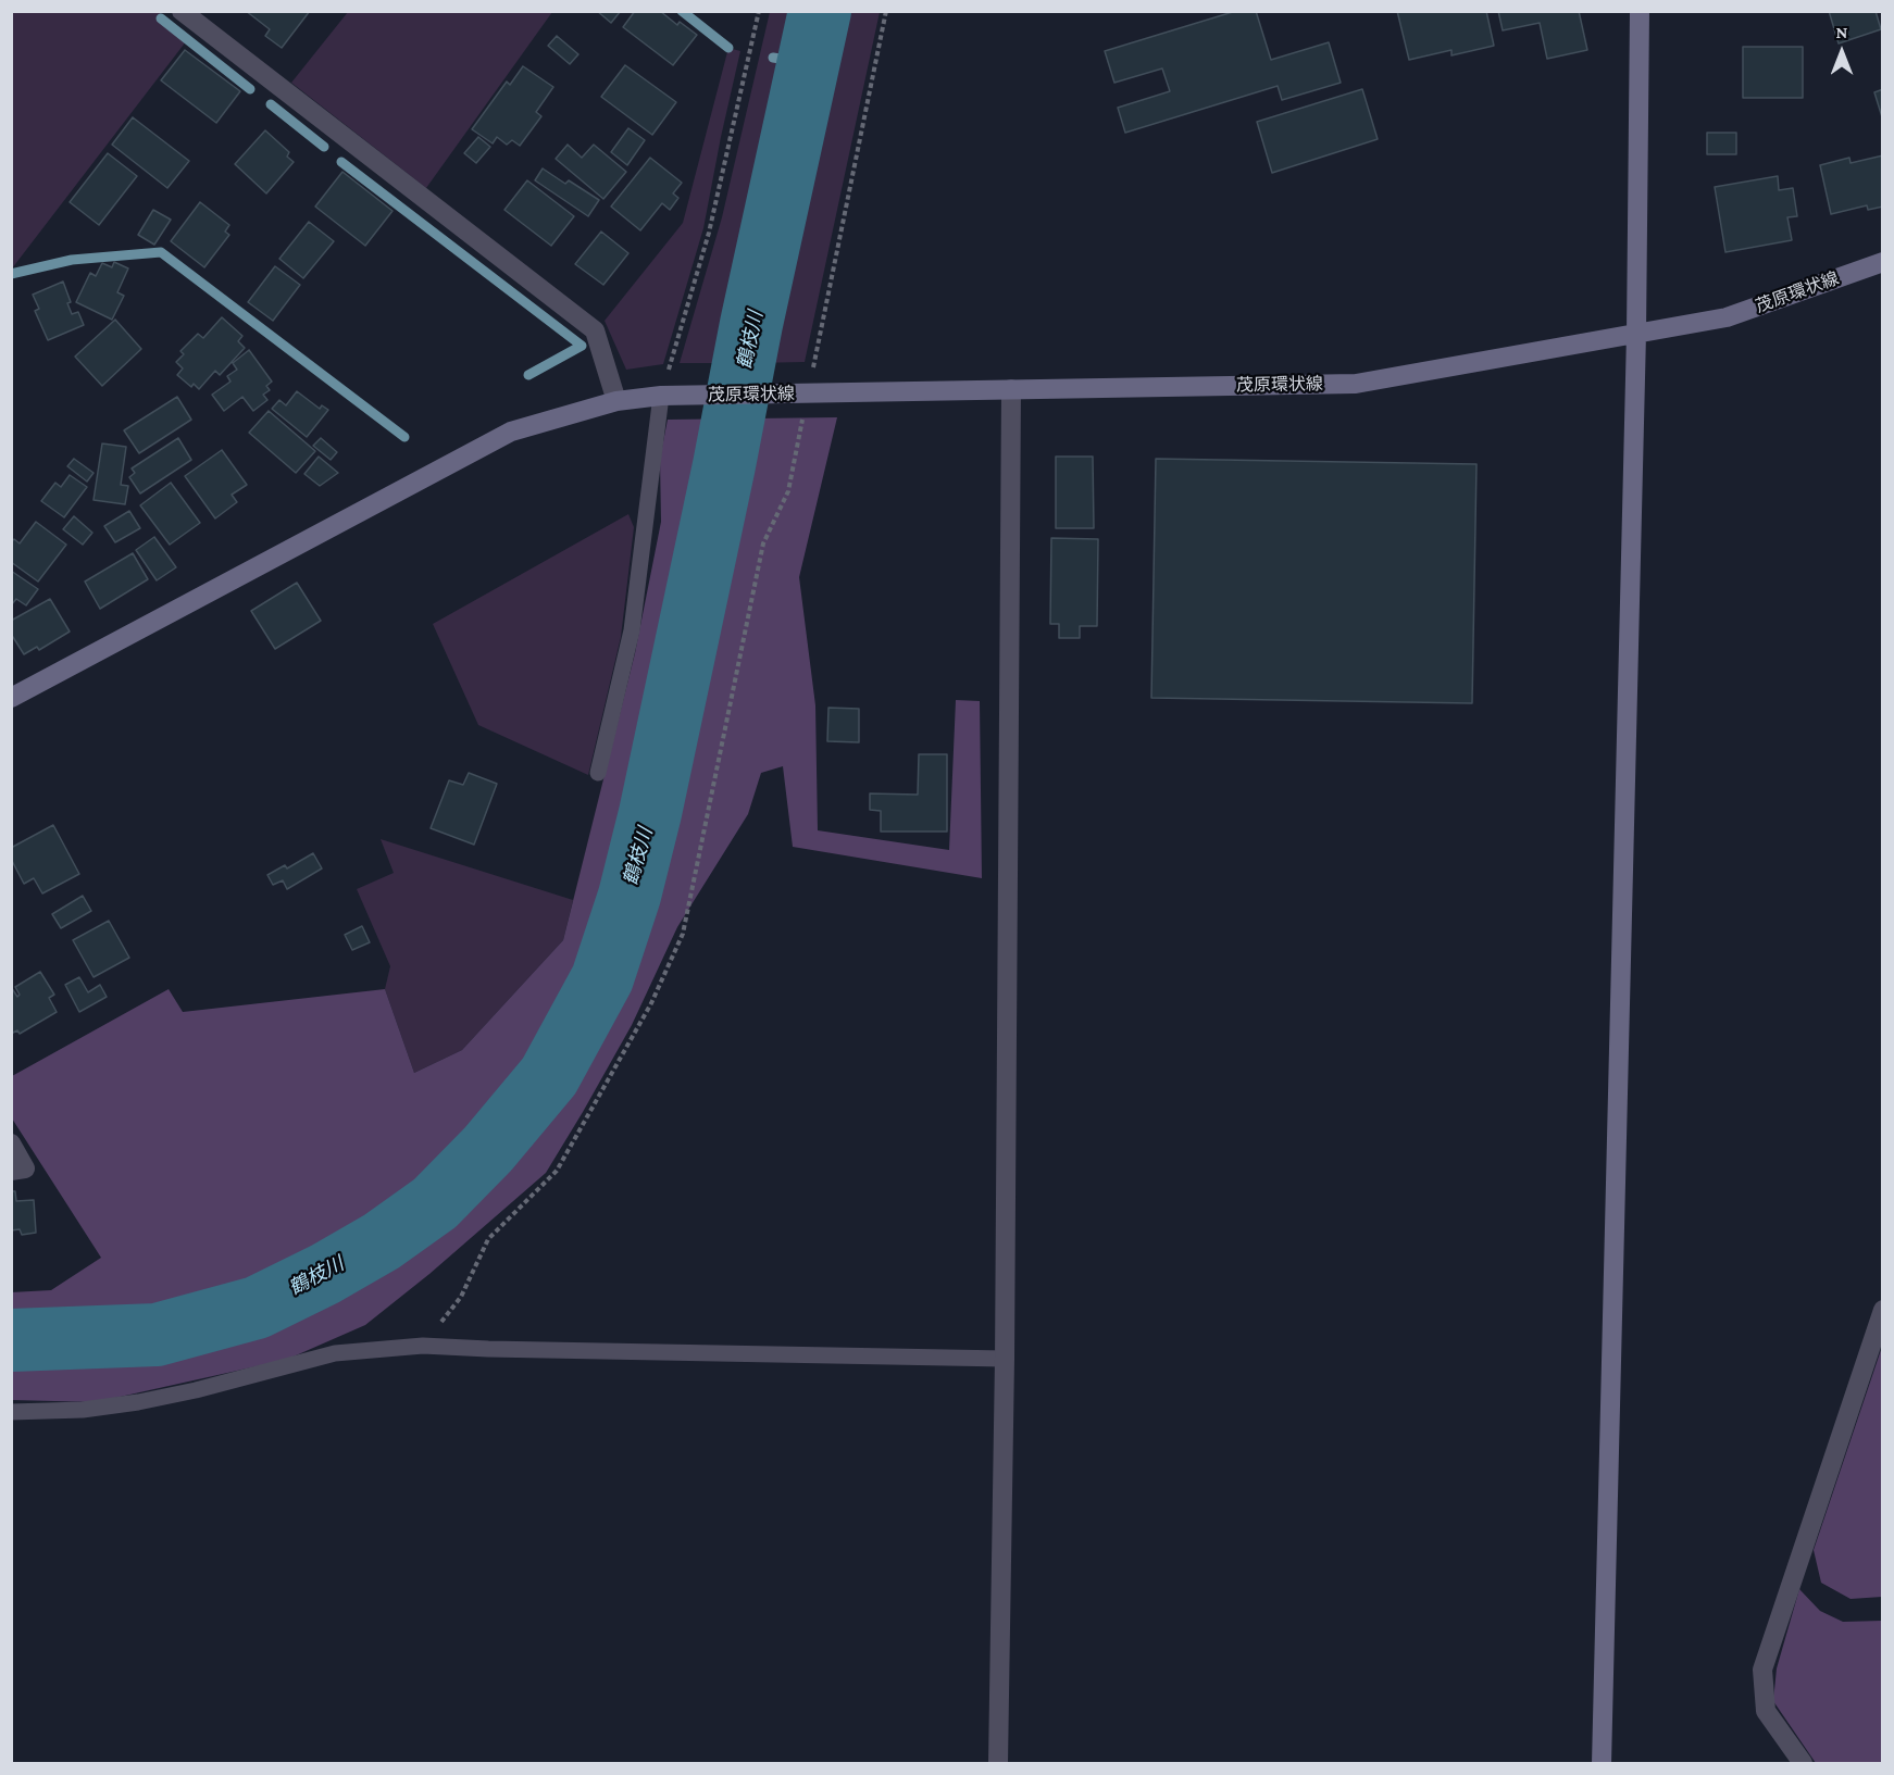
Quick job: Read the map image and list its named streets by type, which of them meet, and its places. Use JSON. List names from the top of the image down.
{
  "streets": {
    "main road": ["茂原環状線"]
  },
  "water": ["鶴枝川"],
  "north": "top"
}
